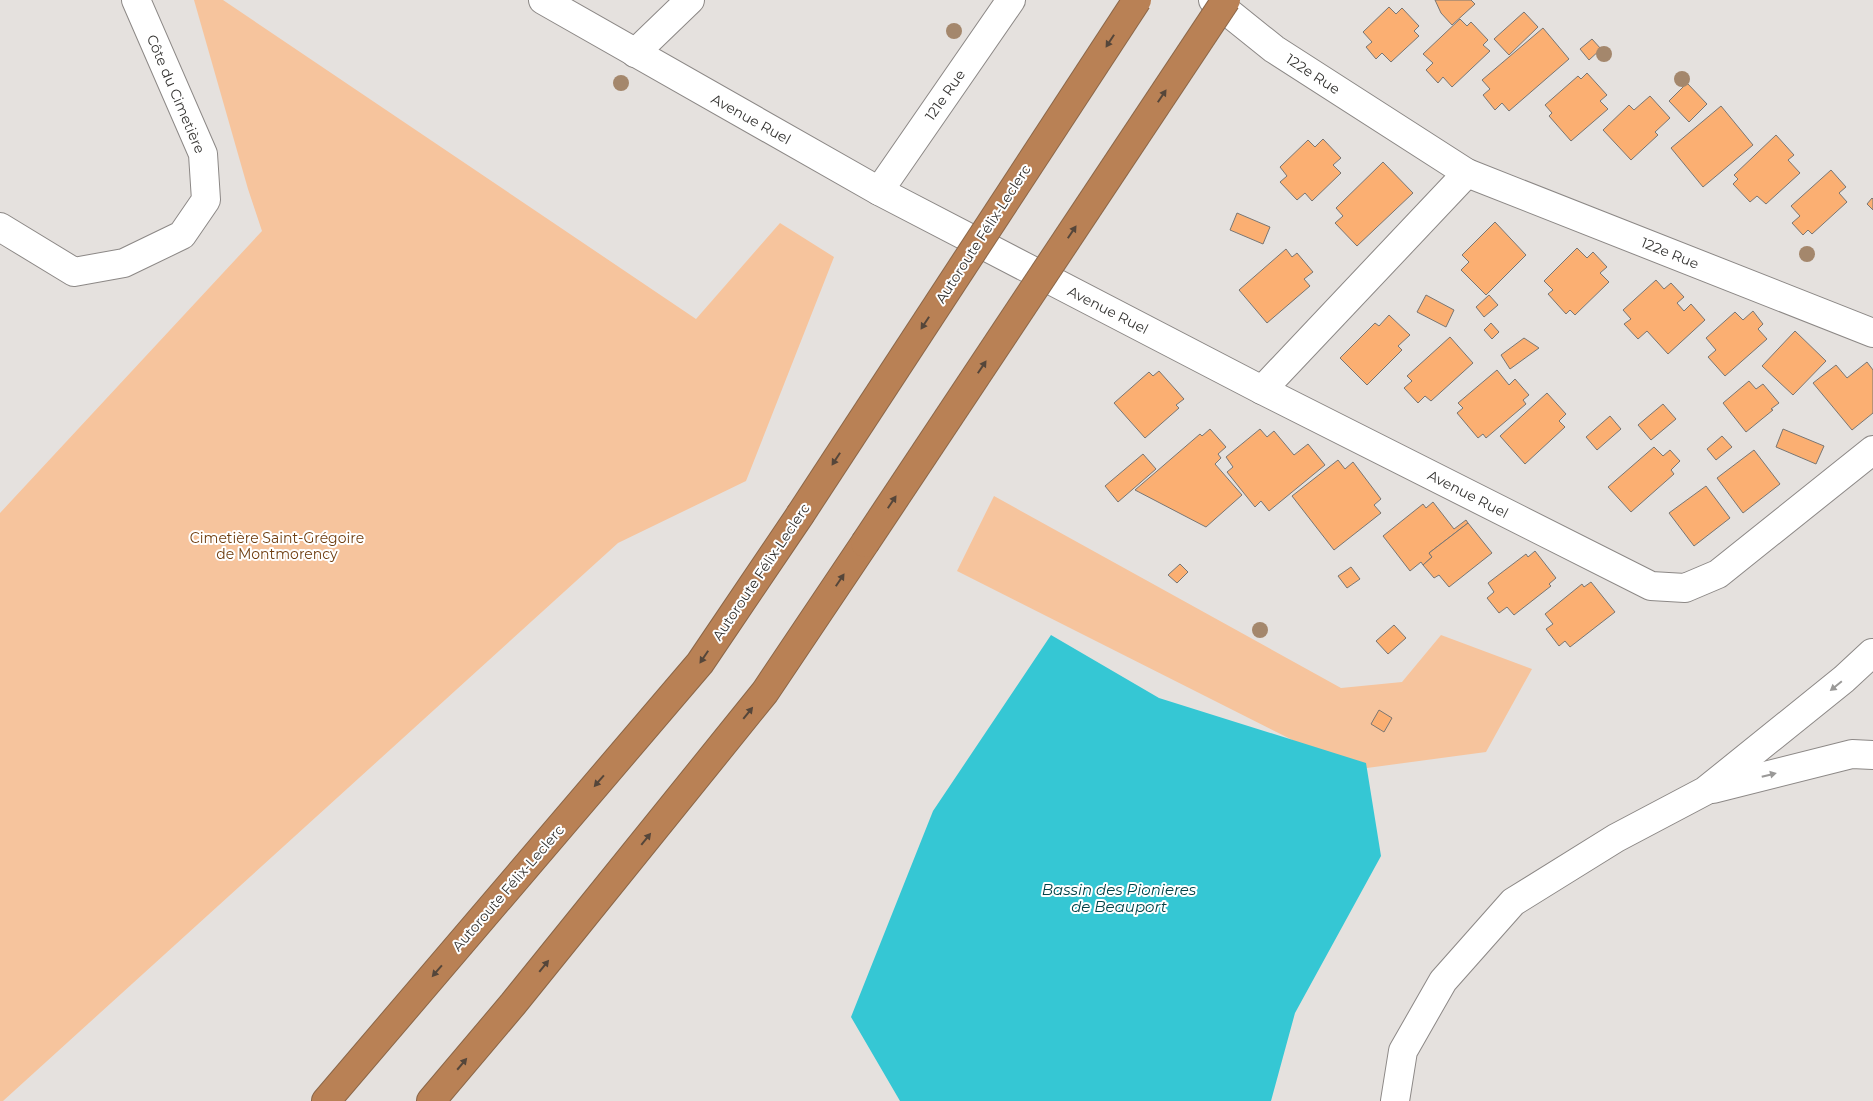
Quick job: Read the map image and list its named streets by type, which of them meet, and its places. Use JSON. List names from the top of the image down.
{
  "streets": {
    "highway": ["Autoroute Félix-Leclerc"],
    "street": [
      "122e Rue",
      "Côte du Cimetière",
      "121e Rue",
      "Avenue Ruel"
    ]
  },
  "crossings": [
    ["121e Rue", "Avenue Ruel"]
  ],
  "water": ["Bassin des Pionieres de Beauport"],
  "parks": ["Cimetière Saint-Grégoire de Montmorency"]
}
